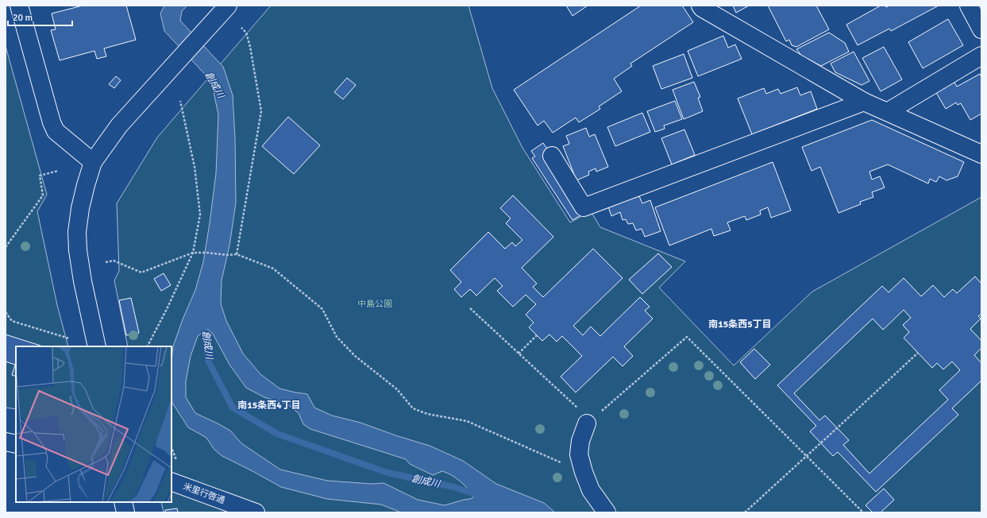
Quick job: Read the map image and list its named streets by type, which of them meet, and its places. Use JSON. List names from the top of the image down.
{
  "streets": {
    "street": ["米里行啓通"]
  },
  "districts": ["南15条西5丁目", "南15条西4丁目"],
  "water": ["創成川"],
  "parks": ["中島公園"],
  "scale_bar": "20 m"
}
